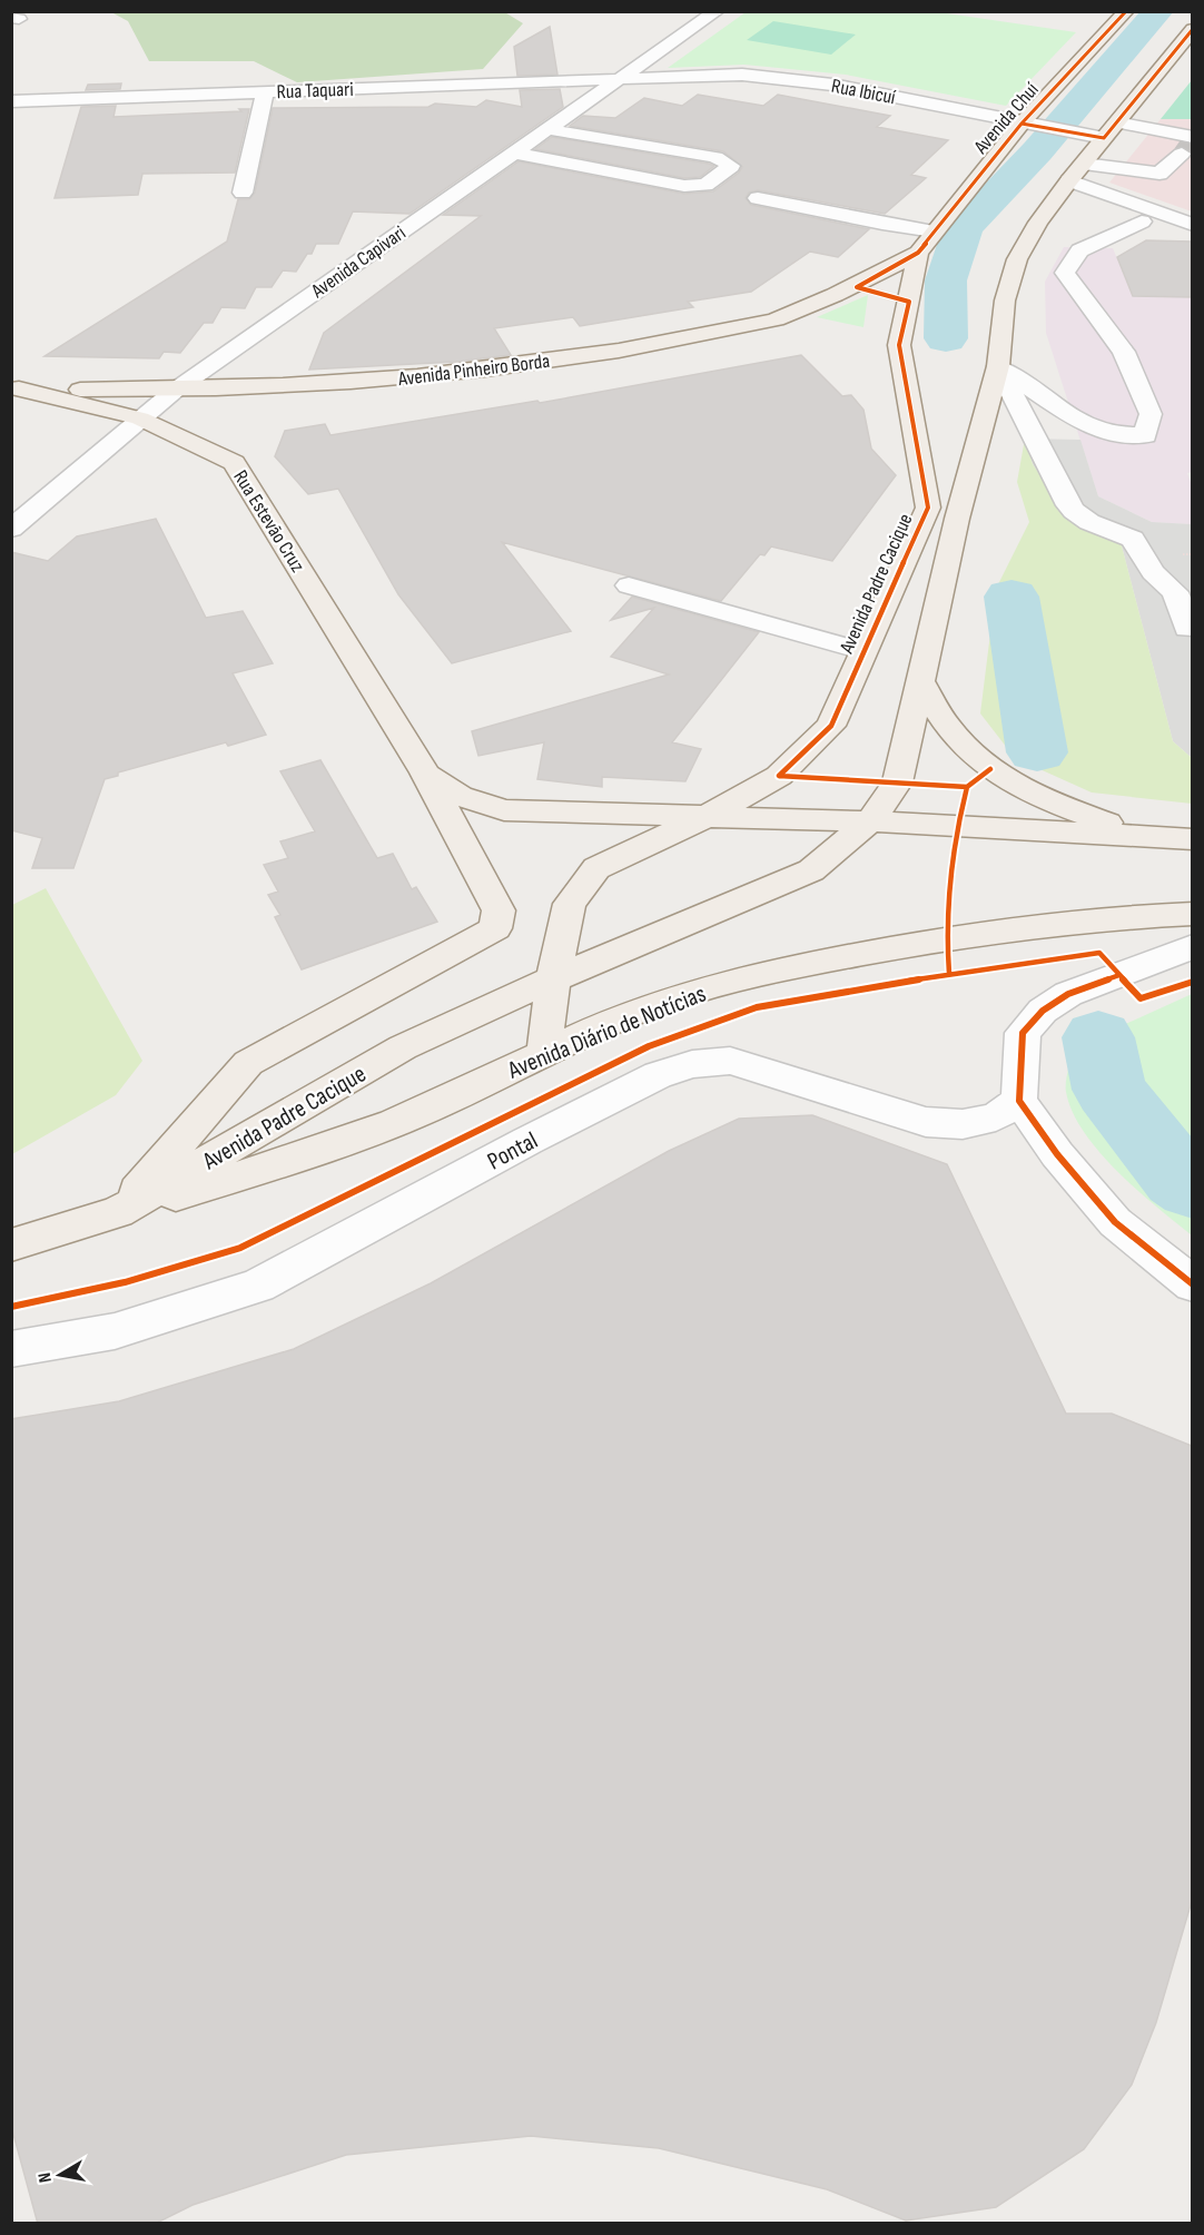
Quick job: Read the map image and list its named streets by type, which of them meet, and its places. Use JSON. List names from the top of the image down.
{
  "streets": {
    "main road": [
      "Avenida Chuí",
      "Avenida Pinheiro Borda",
      "Rua Estevão Cruz",
      "Avenida Padre Cacique",
      "Avenida Diário de Notícias"
    ],
    "street": [
      "Rua Taquari",
      "Rua Ibicuí",
      "Avenida Capivari",
      "Pontal"
    ]
  },
  "crossings": [
    ["Rua Taquari", "Rua Ibicuí"],
    ["Rua Taquari", "Avenida Capivari"],
    ["Rua Ibicuí", "Avenida Chuí"],
    ["Rua Ibicuí", "Avenida Capivari"],
    ["Avenida Chuí", "Avenida Pinheiro Borda"],
    ["Avenida Chuí", "Avenida Padre Cacique"],
    ["Avenida Capivari", "Avenida Pinheiro Borda"],
    ["Avenida Capivari", "Rua Estevão Cruz"],
    ["Avenida Pinheiro Borda", "Rua Estevão Cruz"],
    ["Avenida Pinheiro Borda", "Avenida Padre Cacique"],
    ["Rua Estevão Cruz", "Avenida Padre Cacique"],
    ["Rua Estevão Cruz", "Avenida Diário de Notícias"],
    ["Avenida Padre Cacique", "Avenida Diário de Notícias"]
  ],
  "north": "left"
}
